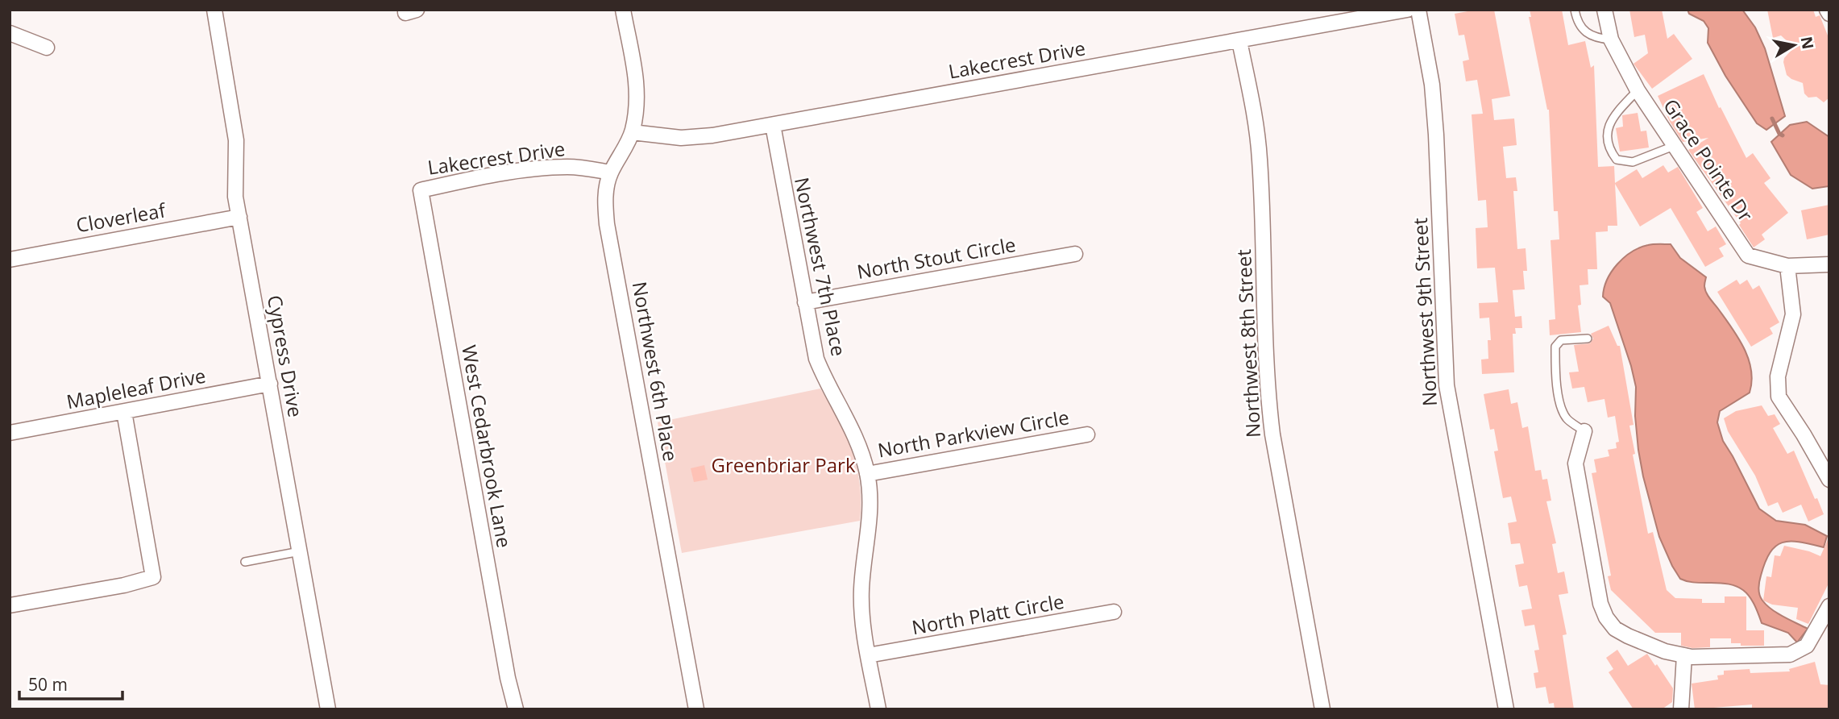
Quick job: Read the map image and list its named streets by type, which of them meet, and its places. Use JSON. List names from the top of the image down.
{
  "streets": {
    "street": [
      "Lakecrest Drive",
      "Grace Pointe Dr",
      "Cloverleaf",
      "North Stout Circle",
      "Northwest 7th Place",
      "Northwest 9th Street",
      "Northwest 8th Street",
      "Cypress Drive",
      "Northwest 6th Place",
      "Mapleleaf Drive",
      "North Parkview Circle",
      "West Cedarbrook Lane",
      "North Platt Circle"
    ]
  },
  "crossings": [
    ["Lakecrest Drive", "Northwest 7th Place"],
    ["Lakecrest Drive", "Northwest 8th Street"],
    ["Lakecrest Drive", "Northwest 6th Place"],
    ["Lakecrest Drive", "West Cedarbrook Lane"],
    ["Cloverleaf", "Cypress Drive"],
    ["North Stout Circle", "Northwest 7th Place"],
    ["Northwest 7th Place", "North Parkview Circle"],
    ["Northwest 7th Place", "North Platt Circle"],
    ["Cypress Drive", "Mapleleaf Drive"]
  ],
  "parks": ["Greenbriar Park"],
  "scale_bar": "50 m",
  "north": "right"
}
